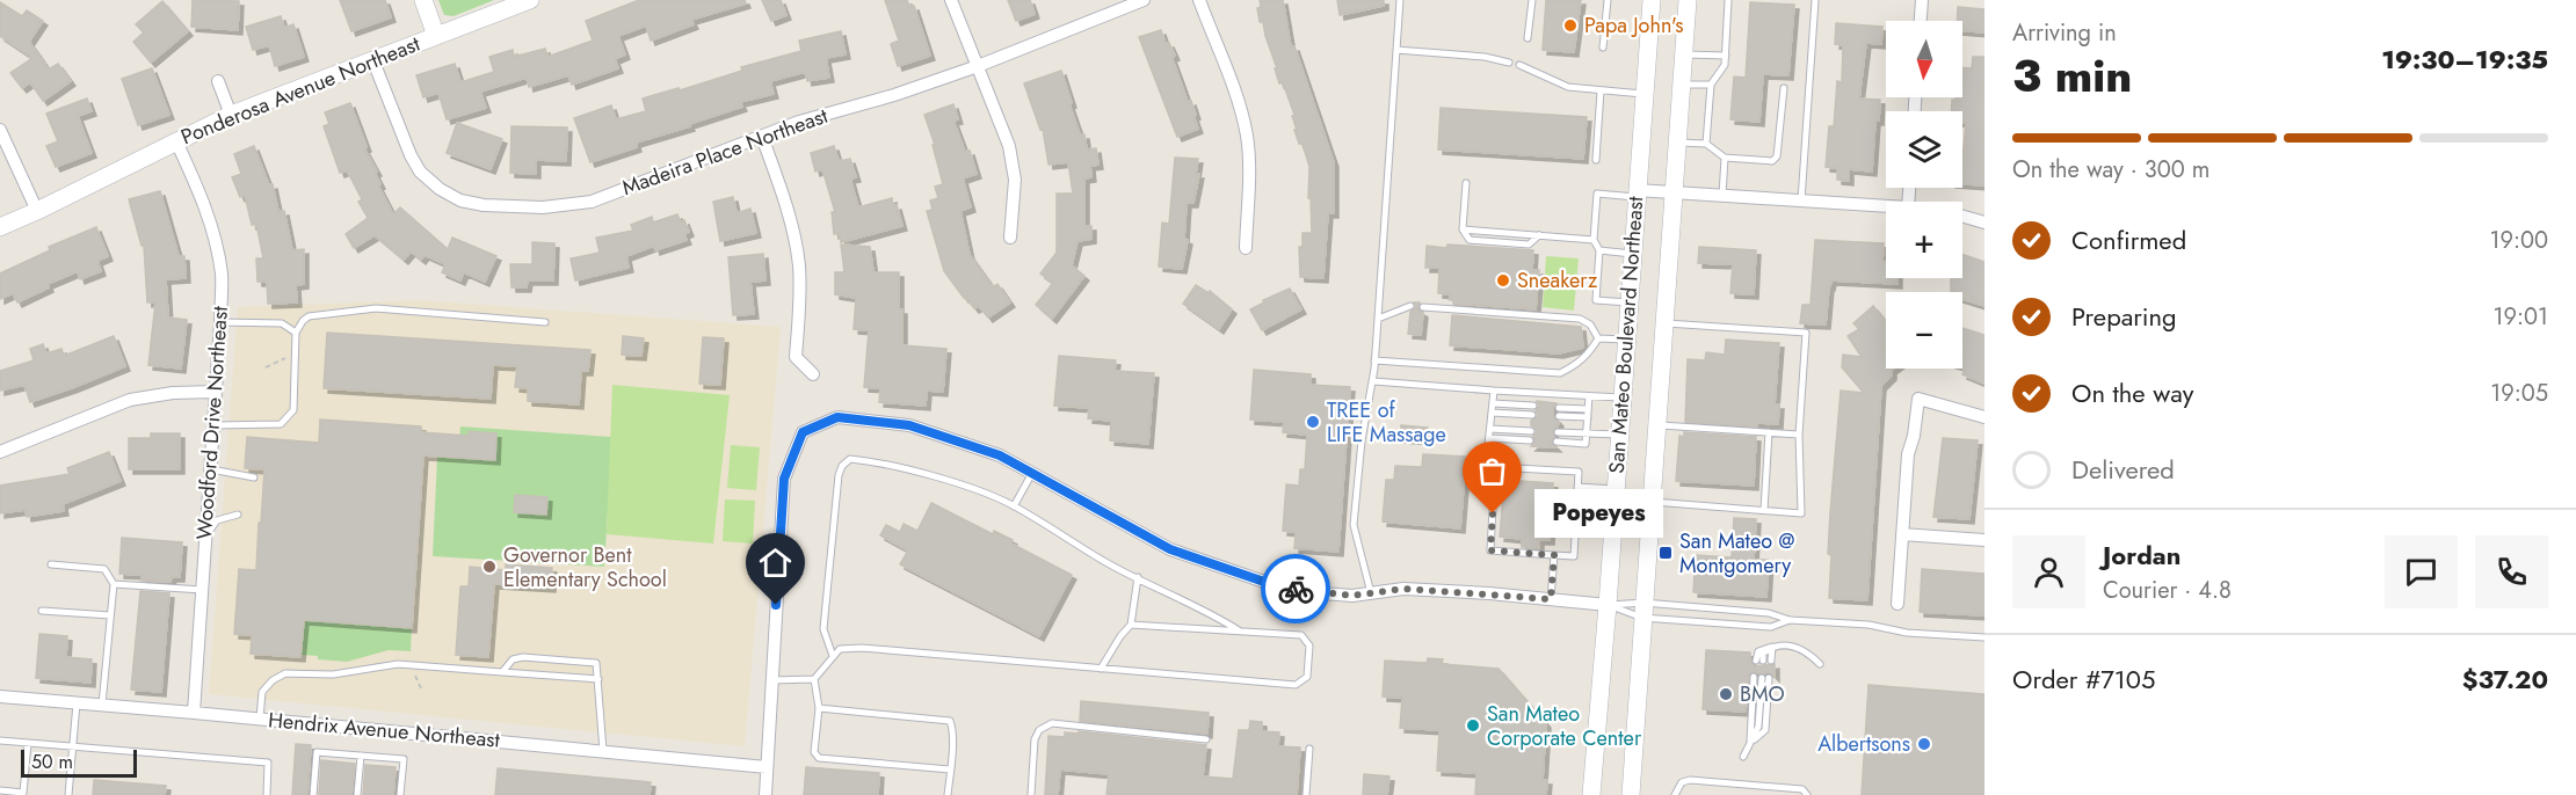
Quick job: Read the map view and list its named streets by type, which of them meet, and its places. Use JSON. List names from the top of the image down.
{
  "streets": {
    "main road": ["Ponderosa Avenue Northeast", "San Mateo Boulevard Northeast"],
    "street": ["Madeira Place Northeast", "Woodford Drive Northeast", "Hendrix Avenue Northeast"]
  },
  "crossings": [
    ["Ponderosa Avenue Northeast", "Madeira Place Northeast"],
    ["Ponderosa Avenue Northeast", "Woodford Drive Northeast"],
    ["Woodford Drive Northeast", "Hendrix Avenue Northeast"]
  ],
  "places": {
    "other": [
      "Papa John's",
      "Sneakerz",
      "TREE of LIFE Massage",
      "Popeyes",
      "Governor Bent Elementary School",
      "BMO",
      "San Mateo Corporate Center",
      "Albertsons"
    ],
    "transit": ["San Mateo @ Montgomery"]
  },
  "scale_bar": "50 m",
  "north": "bottom",
  "page": {
    "heading": ["3 min", "Arriving in", "19:30–19:35"],
    "panel": [
      "Jordan",
      "Courier · 4.8",
      "Order #7105",
      "$37.20"
    ],
    "map_buttons": ["+", "−"],
    "bar": "On the way · 300 m",
    "list": [
      ["Confirmed", "19:00"],
      ["Preparing", "19:01"],
      ["On the way", "19:05"],
      "Delivered"
    ],
    "bubble": "Popeyes",
    "scale": "50 m"
  }
}
